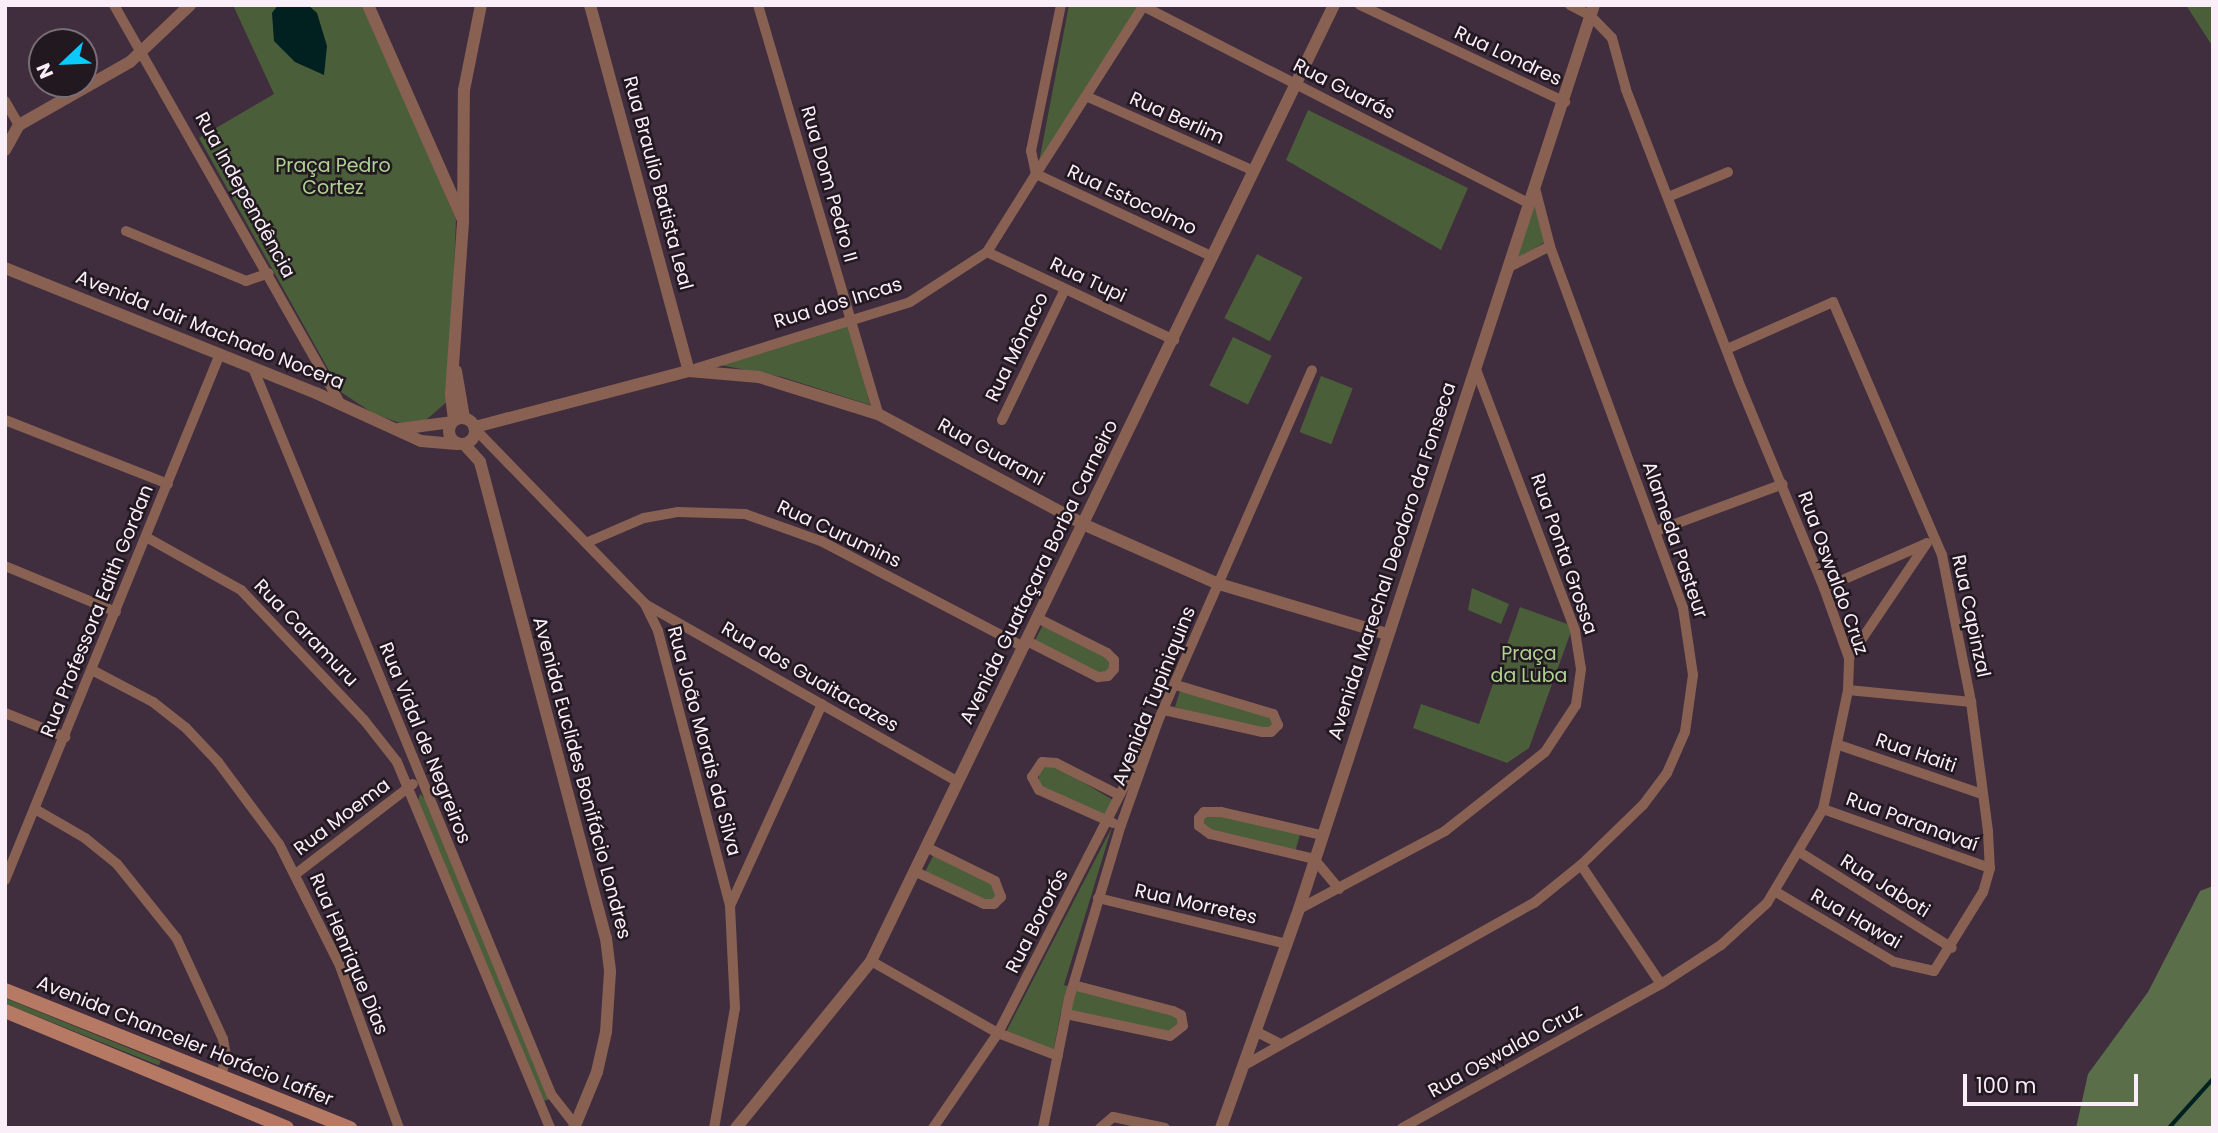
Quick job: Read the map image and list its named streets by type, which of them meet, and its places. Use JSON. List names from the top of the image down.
{
  "streets": {
    "main road": ["Avenida Chanceler Horácio Laffer"],
    "street": [
      "Rua Londres",
      "Rua Guarás",
      "Rua Berlim",
      "Rua Braulio Batista Leal",
      "Rua Dom Pedro II",
      "Rua Independência",
      "Rua Estocolmo",
      "Rua Tupi",
      "Rua dos Incas",
      "Avenida Jair Machado Nocera",
      "Rua Mônaco",
      "Rua Guarani",
      "Rua Curumins",
      "Alameda Pasteur",
      "Rua Ponta Grossa",
      "Avenida Marechal Deodoro da Fonseca",
      "Avenida Guataçara Borba Carneiro",
      "Rua Oswaldo Cruz",
      "Rua Professora Edith Gordan",
      "Rua Capinzal",
      "Rua Caramuru",
      "Rua dos Guaitacazes",
      "Avenida Tupiniquins",
      "Rua João Morais da Silva",
      "Rua Vidal de Negreiros",
      "Rua Haiti",
      "Avenida Euclides Bonifácio Londres",
      "Rua Moema",
      "Rua Paranavaí",
      "Rua Jaboti",
      "Rua Morretes",
      "Rua Hawai",
      "Rua Bororós",
      "Rua Henrique Dias"
    ]
  },
  "crossings": [
    ["Rua Londres", "Avenida Marechal Deodoro da Fonseca"],
    ["Rua Guarás", "Rua dos Incas"],
    ["Rua Guarás", "Avenida Marechal Deodoro da Fonseca"],
    ["Rua Guarás", "Avenida Guataçara Borba Carneiro"],
    ["Rua Berlim", "Rua dos Incas"],
    ["Rua Berlim", "Avenida Guataçara Borba Carneiro"],
    ["Rua Braulio Batista Leal", "Rua dos Incas"],
    ["Rua Braulio Batista Leal", "Rua Guarani"],
    ["Rua Dom Pedro II", "Rua dos Incas"],
    ["Rua Dom Pedro II", "Rua Guarani"],
    ["Rua Independência", "Avenida Jair Machado Nocera"],
    ["Rua Estocolmo", "Rua dos Incas"],
    ["Rua Estocolmo", "Avenida Guataçara Borba Carneiro"],
    ["Rua Tupi", "Rua dos Incas"],
    ["Rua Tupi", "Rua Mônaco"],
    ["Rua Tupi", "Avenida Guataçara Borba Carneiro"],
    ["Rua dos Incas", "Rua Guarani"],
    ["Rua dos Incas", "Rua João Morais da Silva"],
    ["Avenida Jair Machado Nocera", "Rua Professora Edith Gordan"],
    ["Avenida Jair Machado Nocera", "Rua Vidal de Negreiros"],
    ["Avenida Jair Machado Nocera", "Avenida Euclides Bonifácio Londres"],
    ["Rua Guarani", "Avenida Marechal Deodoro da Fonseca"],
    ["Rua Guarani", "Avenida Guataçara Borba Carneiro"],
    ["Rua Guarani", "Avenida Tupiniquins"],
    ["Rua Curumins", "Avenida Guataçara Borba Carneiro"],
    ["Rua Curumins", "Rua João Morais da Silva"],
    ["Alameda Pasteur", "Avenida Marechal Deodoro da Fonseca"],
    ["Rua Ponta Grossa", "Avenida Marechal Deodoro da Fonseca"],
    ["Avenida Marechal Deodoro da Fonseca", "Rua Oswaldo Cruz"],
    ["Avenida Marechal Deodoro da Fonseca", "Rua Morretes"],
    ["Avenida Guataçara Borba Carneiro", "Rua dos Guaitacazes"],
    ["Rua Oswaldo Cruz", "Rua Capinzal"],
    ["Rua Oswaldo Cruz", "Rua Haiti"],
    ["Rua Oswaldo Cruz", "Rua Paranavaí"],
    ["Rua Oswaldo Cruz", "Rua Jaboti"],
    ["Rua Oswaldo Cruz", "Rua Hawai"],
    ["Rua Professora Edith Gordan", "Rua Caramuru"],
    ["Rua Professora Edith Gordan", "Rua Henrique Dias"],
    ["Rua Capinzal", "Rua Haiti"],
    ["Rua Capinzal", "Rua Paranavaí"],
    ["Rua Capinzal", "Rua Jaboti"],
    ["Rua Capinzal", "Rua Hawai"],
    ["Rua Caramuru", "Rua Vidal de Negreiros"],
    ["Rua Caramuru", "Rua Moema"],
    ["Rua dos Guaitacazes", "Rua João Morais da Silva"],
    ["Avenida Tupiniquins", "Rua Morretes"],
    ["Avenida Tupiniquins", "Rua Bororós"],
    ["Rua Vidal de Negreiros", "Avenida Euclides Bonifácio Londres"],
    ["Rua Vidal de Negreiros", "Rua Moema"],
    ["Rua Moema", "Rua Henrique Dias"],
    ["Rua Jaboti", "Rua Hawai"]
  ],
  "parks": ["Praça Pedro Cortez", "Praça da Luba"],
  "scale_bar": "100 m",
  "north": "bottom left"
}
